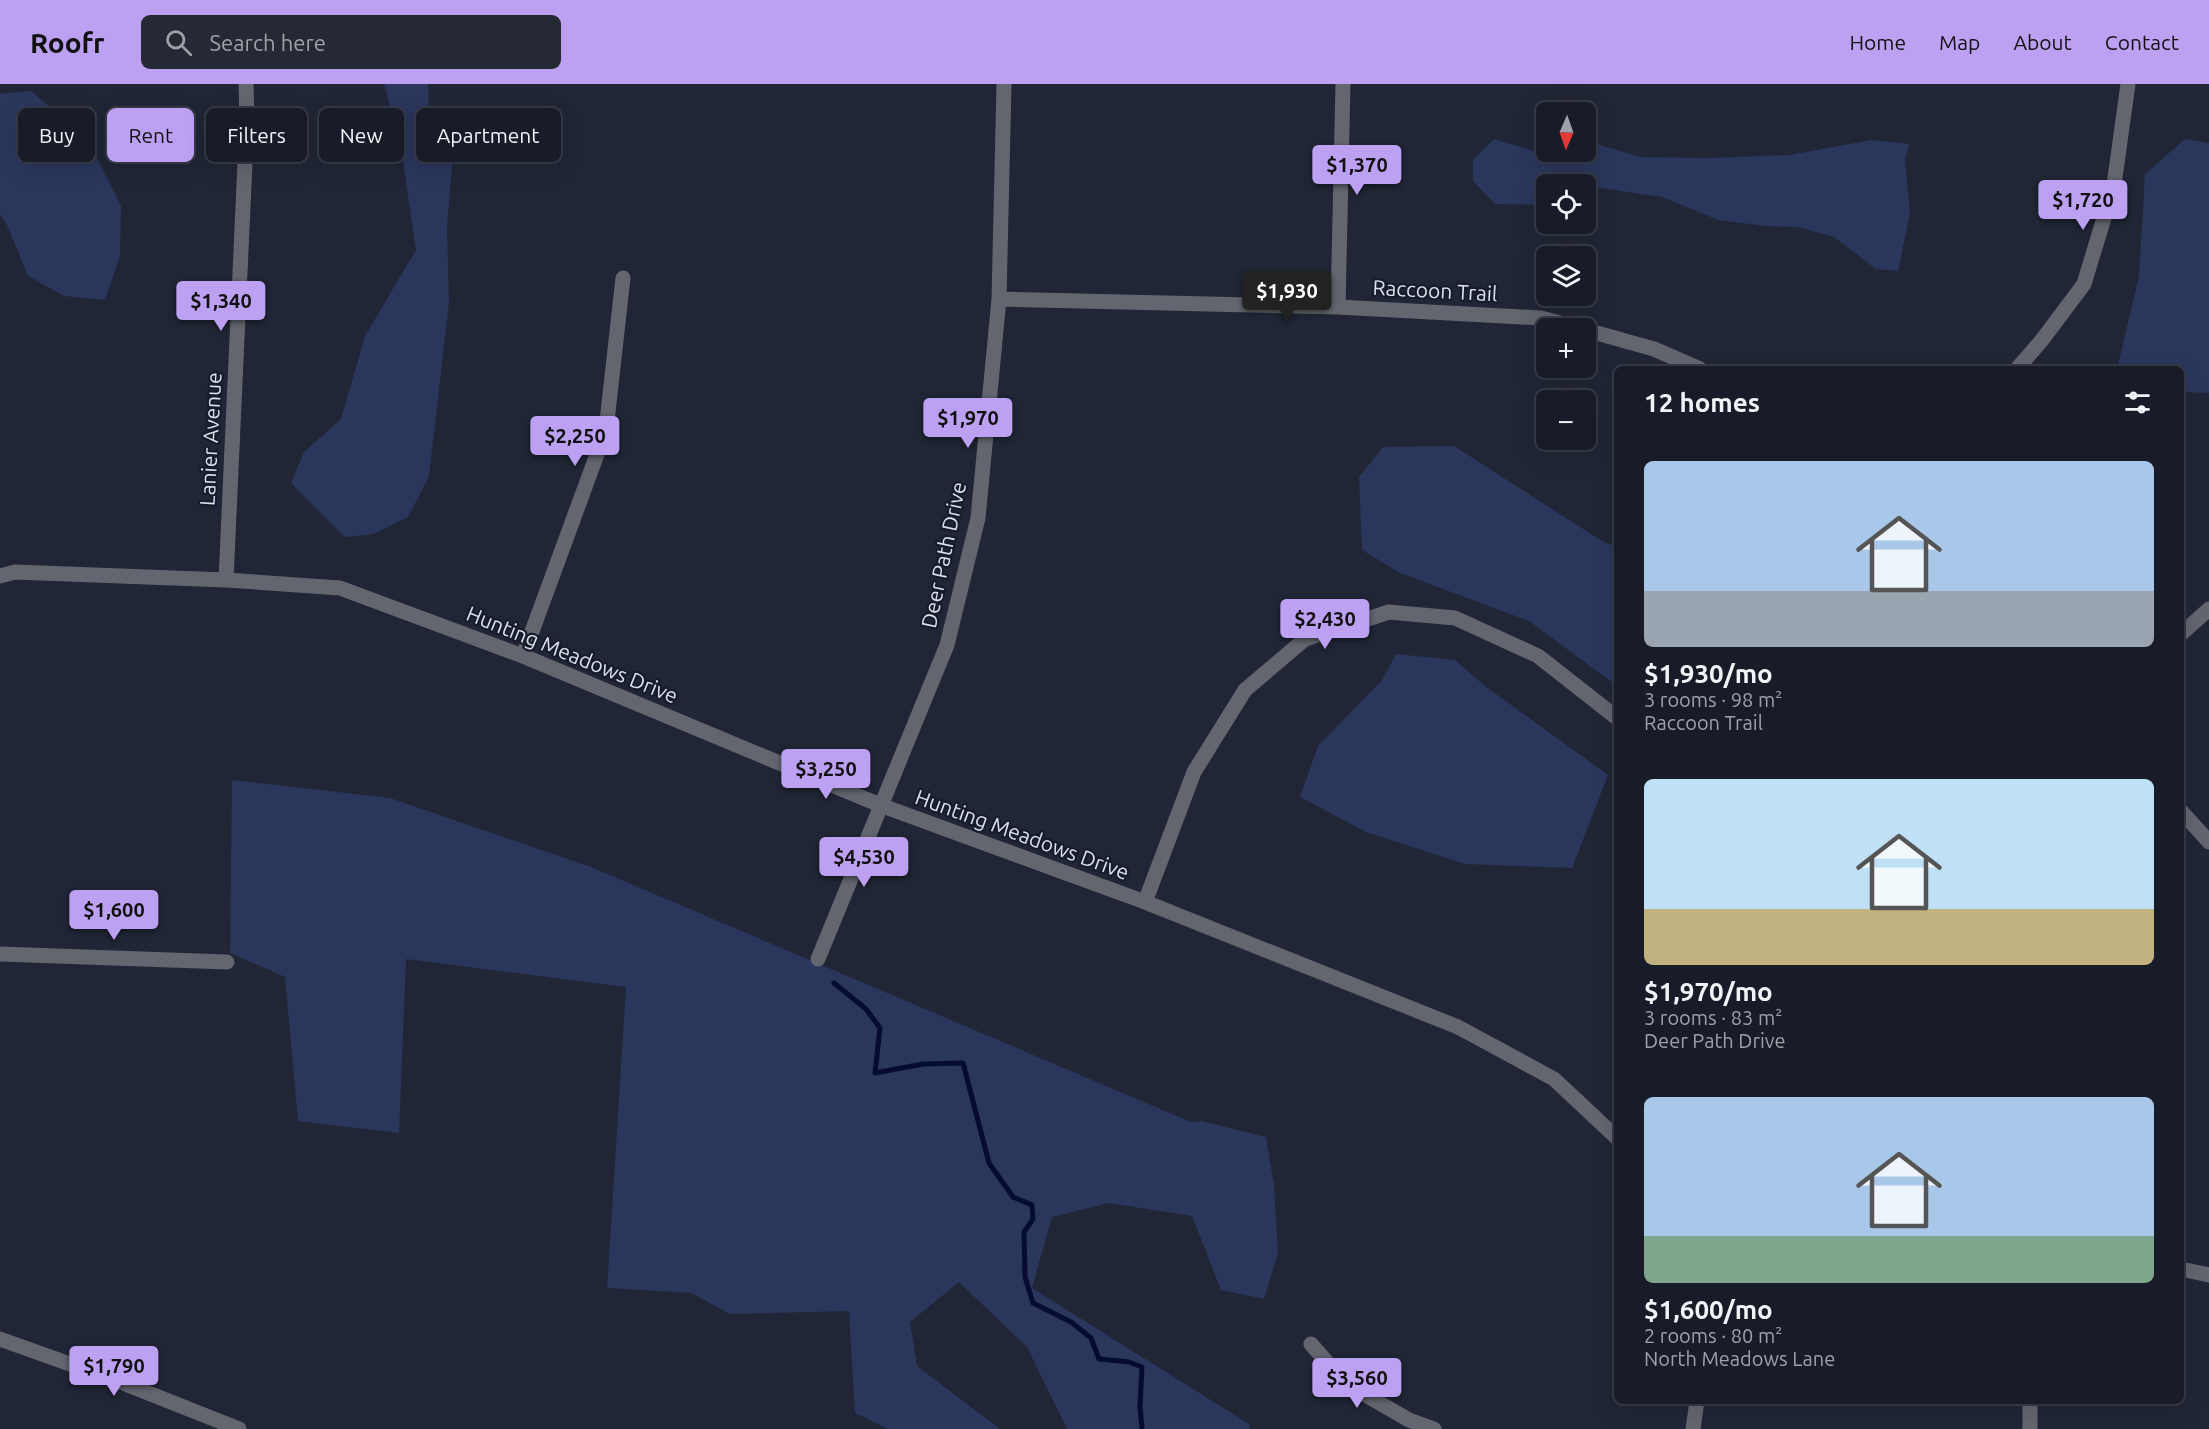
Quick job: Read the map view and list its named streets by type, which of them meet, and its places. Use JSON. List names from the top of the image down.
{
  "streets": {
    "street": [
      "Raccoon Trail",
      "Lanier Avenue",
      "Deer Path Drive",
      "Hunting Meadows Drive"
    ]
  },
  "crossings": [
    ["Raccoon Trail", "Deer Path Drive"],
    ["Lanier Avenue", "Hunting Meadows Drive"],
    ["Deer Path Drive", "Hunting Meadows Drive"]
  ],
  "north": "bottom",
  "page": {
    "header": "Roofr",
    "search": "Search here",
    "nav": [
      "Home",
      "Map",
      "About",
      "Contact"
    ],
    "map_buttons": ["+", "−"],
    "chip": [
      "Buy",
      "Rent",
      "Filters",
      "New",
      "Apartment"
    ],
    "price": [
      "$1,370",
      "$1,720",
      "$1,930",
      "$1,340",
      "$1,970",
      "$2,250",
      "$2,430",
      "$3,250",
      "$4,530",
      "$1,600",
      "$1,790",
      "$3,560"
    ],
    "heading": "12 homes",
    "list": [
      {
        "name": "$1,930/mo",
        "note": "3 rooms · 98 m² · Raccoon Trail"
      },
      {
        "name": "$1,970/mo",
        "note": "3 rooms · 83 m² · Deer Path Drive"
      },
      {
        "name": "$1,600/mo",
        "note": "2 rooms · 80 m² · North Meadows Lane"
      }
    ]
  }
}
